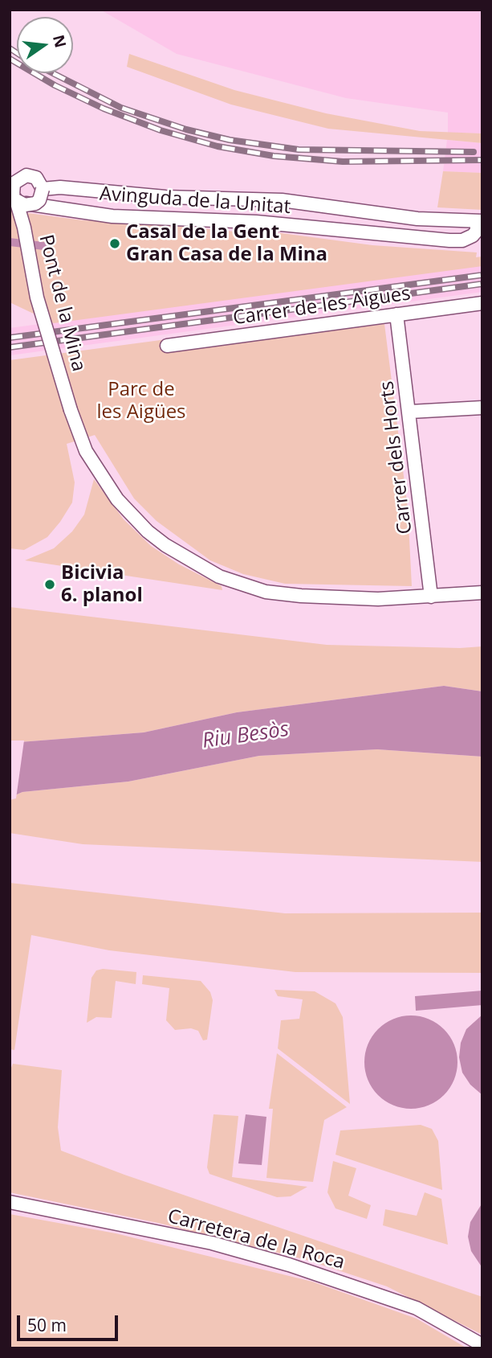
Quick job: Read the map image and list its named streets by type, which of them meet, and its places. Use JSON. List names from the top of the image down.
{
  "streets": {
    "street": [
      "Avinguda de la Unitat",
      "Pont de la Mina",
      "Carrer de les Aigues",
      "Carrer dels Horts",
      "Carretera de la Roca"
    ]
  },
  "crossings": [
    ["Pont de la Mina", "Carrer dels Horts"],
    ["Carrer de les Aigues", "Carrer dels Horts"]
  ],
  "water": ["Riu Besòs"],
  "parks": ["Parc de les Aigües"],
  "places": ["Casal de la Gent Gran Casa de la Mina", "Bicivia 6. planol"],
  "scale_bar": "50 m",
  "north": "right"
}
